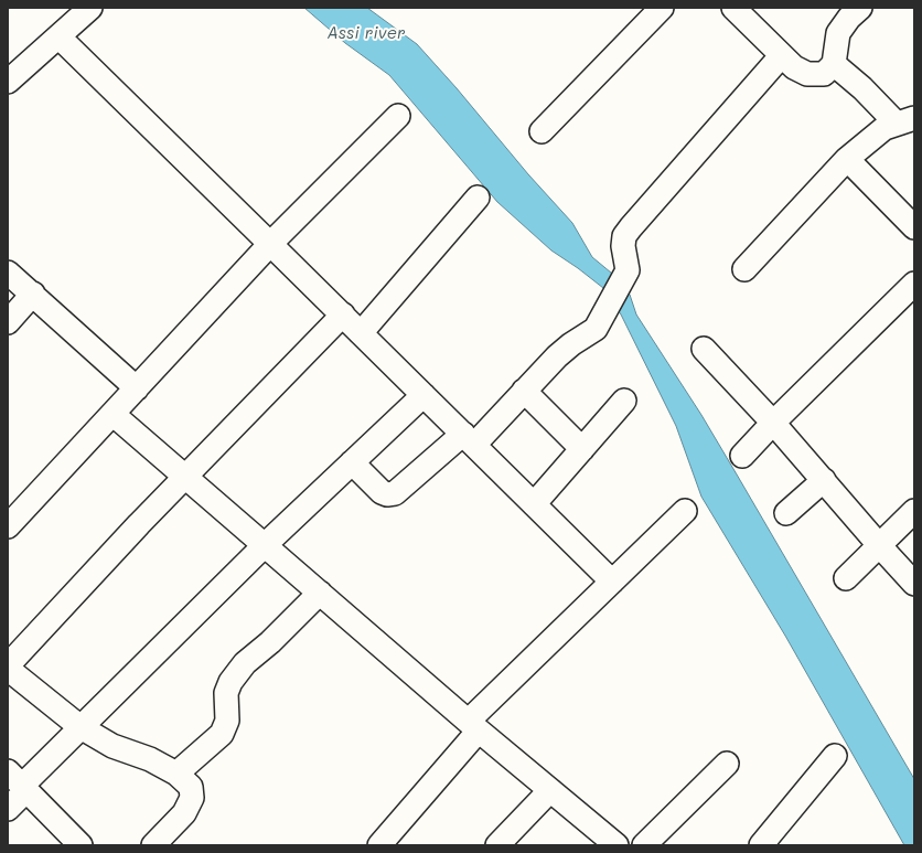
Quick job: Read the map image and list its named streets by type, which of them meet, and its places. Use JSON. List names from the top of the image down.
{
  "water": ["Assi river"]
}
